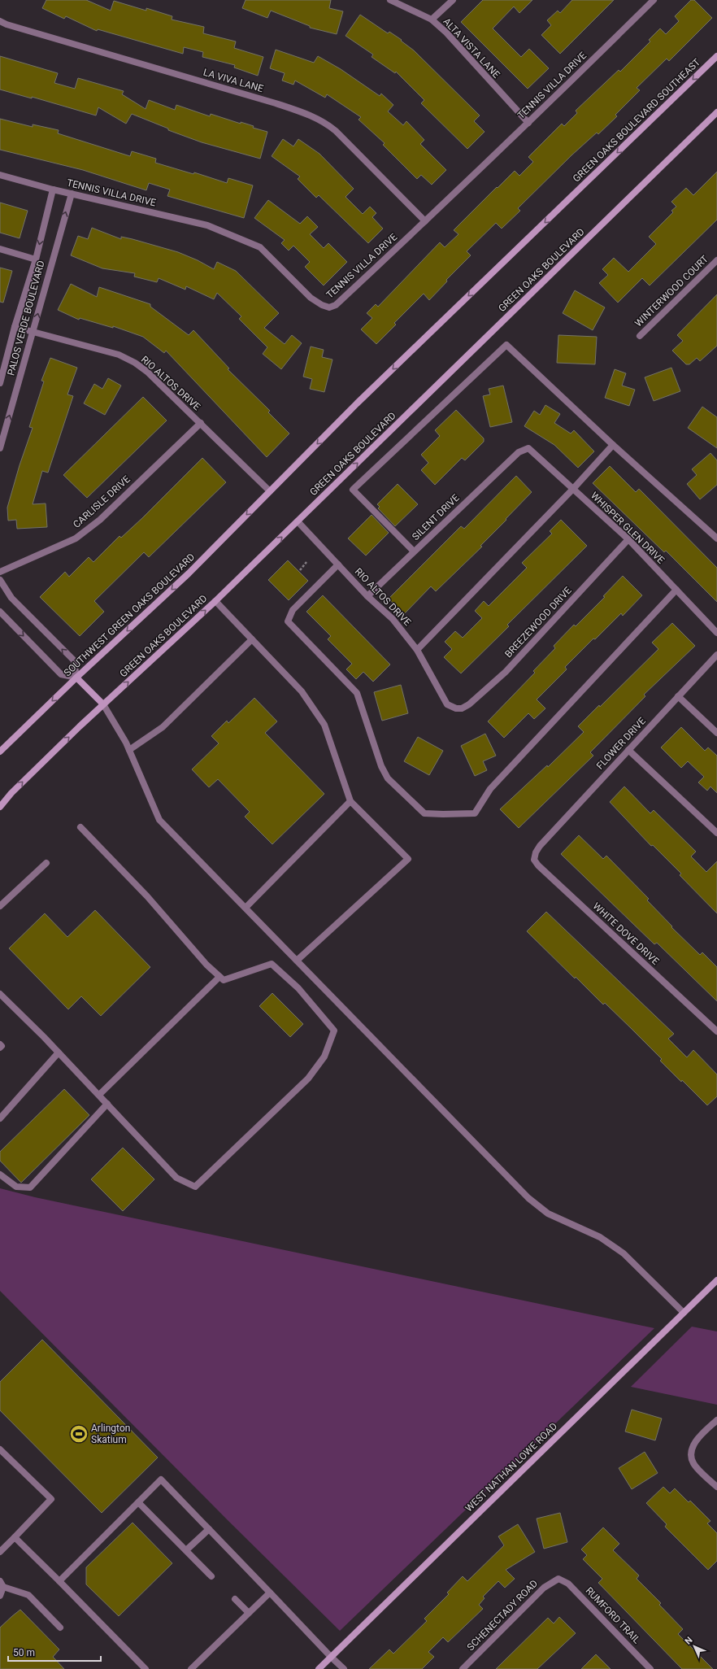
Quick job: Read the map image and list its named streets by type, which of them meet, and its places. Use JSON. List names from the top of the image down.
{
  "streets": {
    "main road": [
      "GREEN OAKS BOULEVARD SOUTHEAST",
      "GREEN OAKS BOULEVARD",
      "SOUTHWEST GREEN OAKS BOULEVARD",
      "WEST NATHAN LOWE ROAD"
    ],
    "street": [
      "ALTA VISTA LANE",
      "LA VIVA LANE",
      "TENNIS VILLA DRIVE",
      "WINTERWOOD COURT",
      "PALOS VERDE BOULEVARD",
      "RIO ALTOS DRIVE",
      "CARLISLE DRIVE",
      "SILENT DRIVE",
      "WHISPER GLEN DRIVE",
      "BREEZEWOOD DRIVE",
      "FLOWER DRIVE",
      "WHITE DOVE DRIVE",
      "SCHENECTADY ROAD",
      "RUMFORD TRAIL"
    ]
  },
  "crossings": [
    ["ALTA VISTA LANE", "TENNIS VILLA DRIVE"],
    ["LA VIVA LANE", "TENNIS VILLA DRIVE"],
    ["TENNIS VILLA DRIVE", "PALOS VERDE BOULEVARD"],
    ["GREEN OAKS BOULEVARD SOUTHEAST", "RIO ALTOS DRIVE"],
    ["GREEN OAKS BOULEVARD SOUTHEAST", "SOUTHWEST GREEN OAKS BOULEVARD"],
    ["GREEN OAKS BOULEVARD", "RIO ALTOS DRIVE"],
    ["PALOS VERDE BOULEVARD", "RIO ALTOS DRIVE"],
    ["RIO ALTOS DRIVE", "CARLISLE DRIVE"],
    ["RIO ALTOS DRIVE", "SILENT DRIVE"],
    ["RIO ALTOS DRIVE", "SOUTHWEST GREEN OAKS BOULEVARD"],
    ["RIO ALTOS DRIVE", "BREEZEWOOD DRIVE"],
    ["SILENT DRIVE", "WHISPER GLEN DRIVE"],
    ["WHISPER GLEN DRIVE", "BREEZEWOOD DRIVE"],
    ["FLOWER DRIVE", "WHITE DOVE DRIVE"],
    ["SCHENECTADY ROAD", "RUMFORD TRAIL"]
  ],
  "one_way": ["GREEN OAKS BOULEVARD SOUTHEAST", "GREEN OAKS BOULEVARD", "SOUTHWEST GREEN OAKS BOULEVARD"],
  "places": {
    "sports": ["Arlington Skatium"]
  },
  "scale_bar": "50 m",
  "north": "top left"
}
